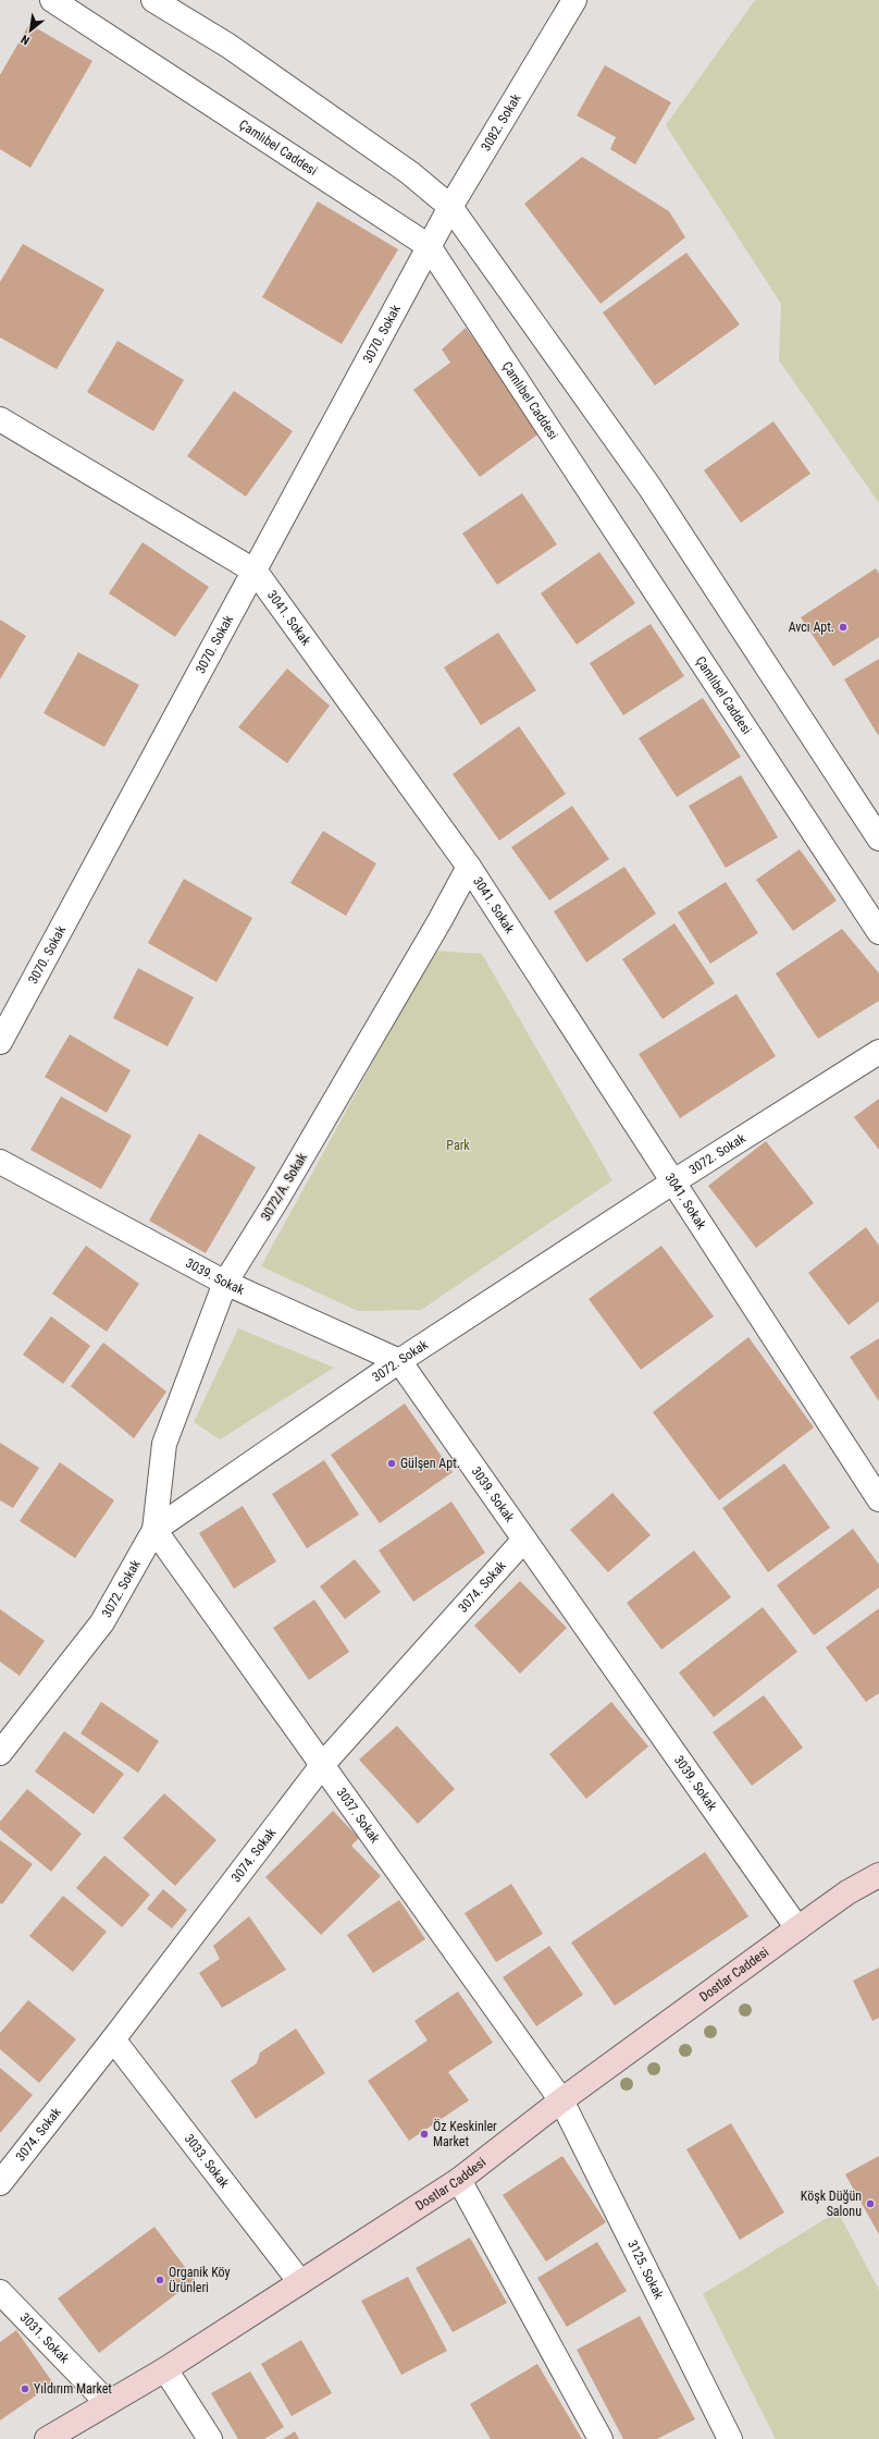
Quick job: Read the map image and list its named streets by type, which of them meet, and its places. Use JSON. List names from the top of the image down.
{
  "streets": {
    "main road": ["Dostlar Caddesi"],
    "street": [
      "3082. Sokak",
      "Çamlıbel Caddesi",
      "3070. Sokak",
      "3041. Sokak",
      "3072. Sokak",
      "3072/A. Sokak",
      "3039. Sokak",
      "3074. Sokak",
      "3037. Sokak",
      "3033. Sokak",
      "3125. Sokak",
      "3031. Sokak"
    ]
  },
  "crossings": [
    ["3082. Sokak", "Çamlıbel Caddesi"],
    ["3082. Sokak", "3070. Sokak"],
    ["Çamlıbel Caddesi", "3070. Sokak"],
    ["3070. Sokak", "3041. Sokak"],
    ["3041. Sokak", "3072. Sokak"],
    ["3041. Sokak", "3072/A. Sokak"],
    ["3072. Sokak", "3072/A. Sokak"],
    ["3072. Sokak", "3039. Sokak"],
    ["3072. Sokak", "3037. Sokak"],
    ["3072/A. Sokak", "3039. Sokak"],
    ["3072/A. Sokak", "3037. Sokak"],
    ["3039. Sokak", "3074. Sokak"],
    ["3039. Sokak", "Dostlar Caddesi"],
    ["3074. Sokak", "3037. Sokak"],
    ["3074. Sokak", "3033. Sokak"],
    ["3037. Sokak", "Dostlar Caddesi"],
    ["3037. Sokak", "3125. Sokak"],
    ["Dostlar Caddesi", "3033. Sokak"],
    ["Dostlar Caddesi", "3125. Sokak"],
    ["Dostlar Caddesi", "3031. Sokak"]
  ],
  "parks": ["Park"],
  "places": [
    "Avcı Apt.",
    "Gülşen Apt.",
    "Öz Keskinler Market",
    "Köşk Düğün Salonu",
    "Organik Köy Ürünleri",
    "Yıldırım Market"
  ],
  "north": "bottom left"
}
